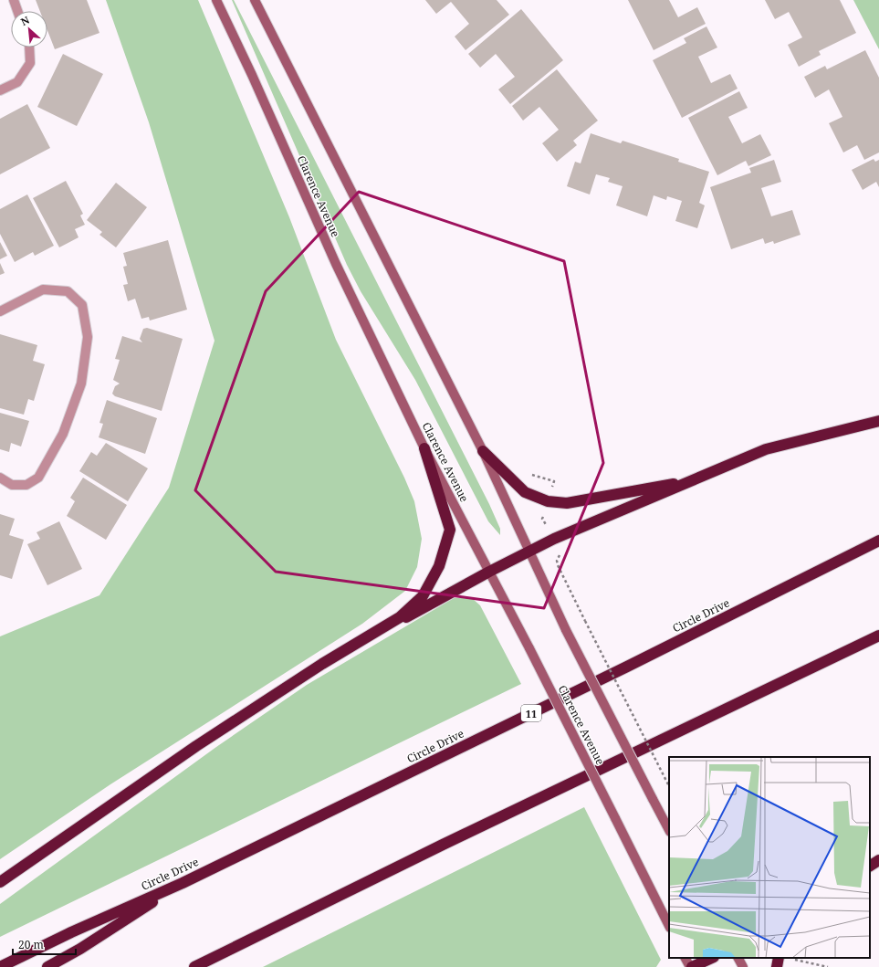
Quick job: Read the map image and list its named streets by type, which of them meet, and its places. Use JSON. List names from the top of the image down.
{
  "streets": {
    "highway": ["Circle Drive", "11"],
    "main road": ["Clarence Avenue"]
  },
  "crossings": [
    ["Circle Drive", "11"]
  ],
  "scale_bar": "20 m",
  "north": "top left"
}
